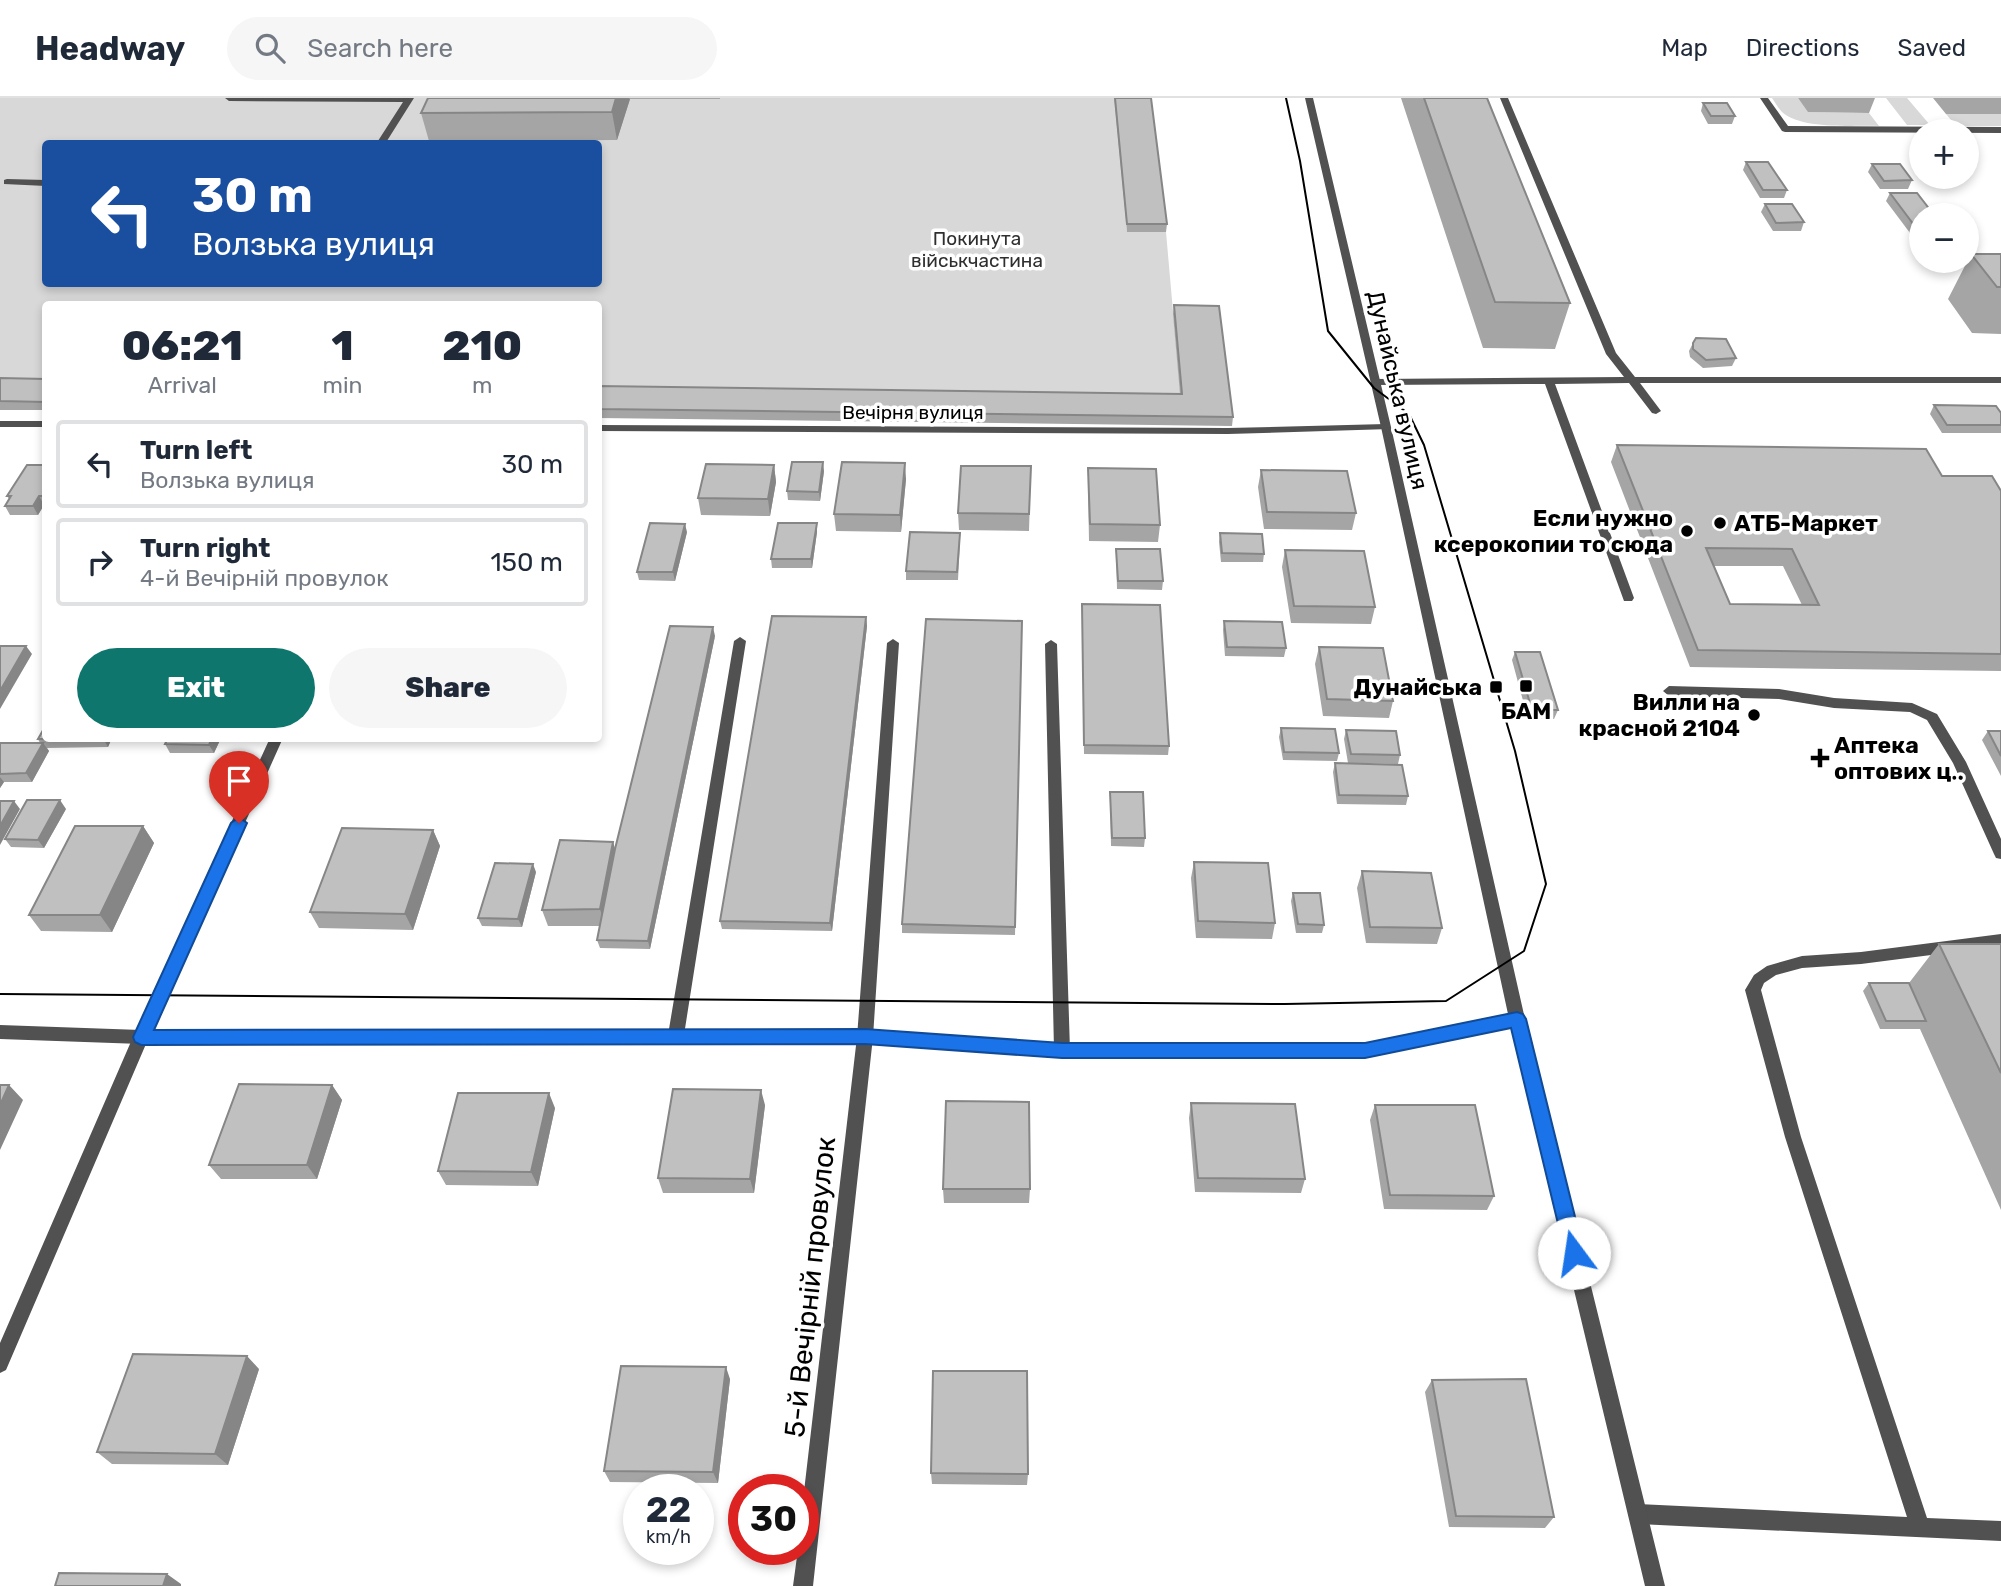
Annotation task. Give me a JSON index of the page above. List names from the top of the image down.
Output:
{
  "streets": {
    "street": ["Дунайська вулиця", "Вечірня вулиця", "5-й Вечірній провулок"]
  },
  "crossings": [
    ["Дунайська вулиця", "Вечірня вулиця"]
  ],
  "parks": ["Покинута військчастина"],
  "places": {
    "other": ["АТБ-Маркет", "Если нужно ксерокопии то сюда", "Вилли на красной 2104"],
    "transit": ["БАМ", "Дунайська"],
    "health": ["Аптека оптових ц‥"]
  },
  "page": {
    "header": "Headway",
    "search": "Search here",
    "nav": ["Map", "Directions", "Saved"],
    "map_buttons": ["+", "−"],
    "turn": ["30 m", "Волзька вулиця"],
    "eta": [
      "06:21",
      "Arrival",
      "1",
      "min",
      "210",
      "m"
    ],
    "list": [
      {
        "name": "Turn left",
        "note": "Волзька вулиця",
        "value": "30 m"
      },
      {
        "name": "Turn right",
        "note": "4-й Вечірній провулок",
        "value": "150 m"
      }
    ],
    "buttons": ["Exit", "Share"],
    "speed": "22 km/h",
    "limit": "30"
  }
}
